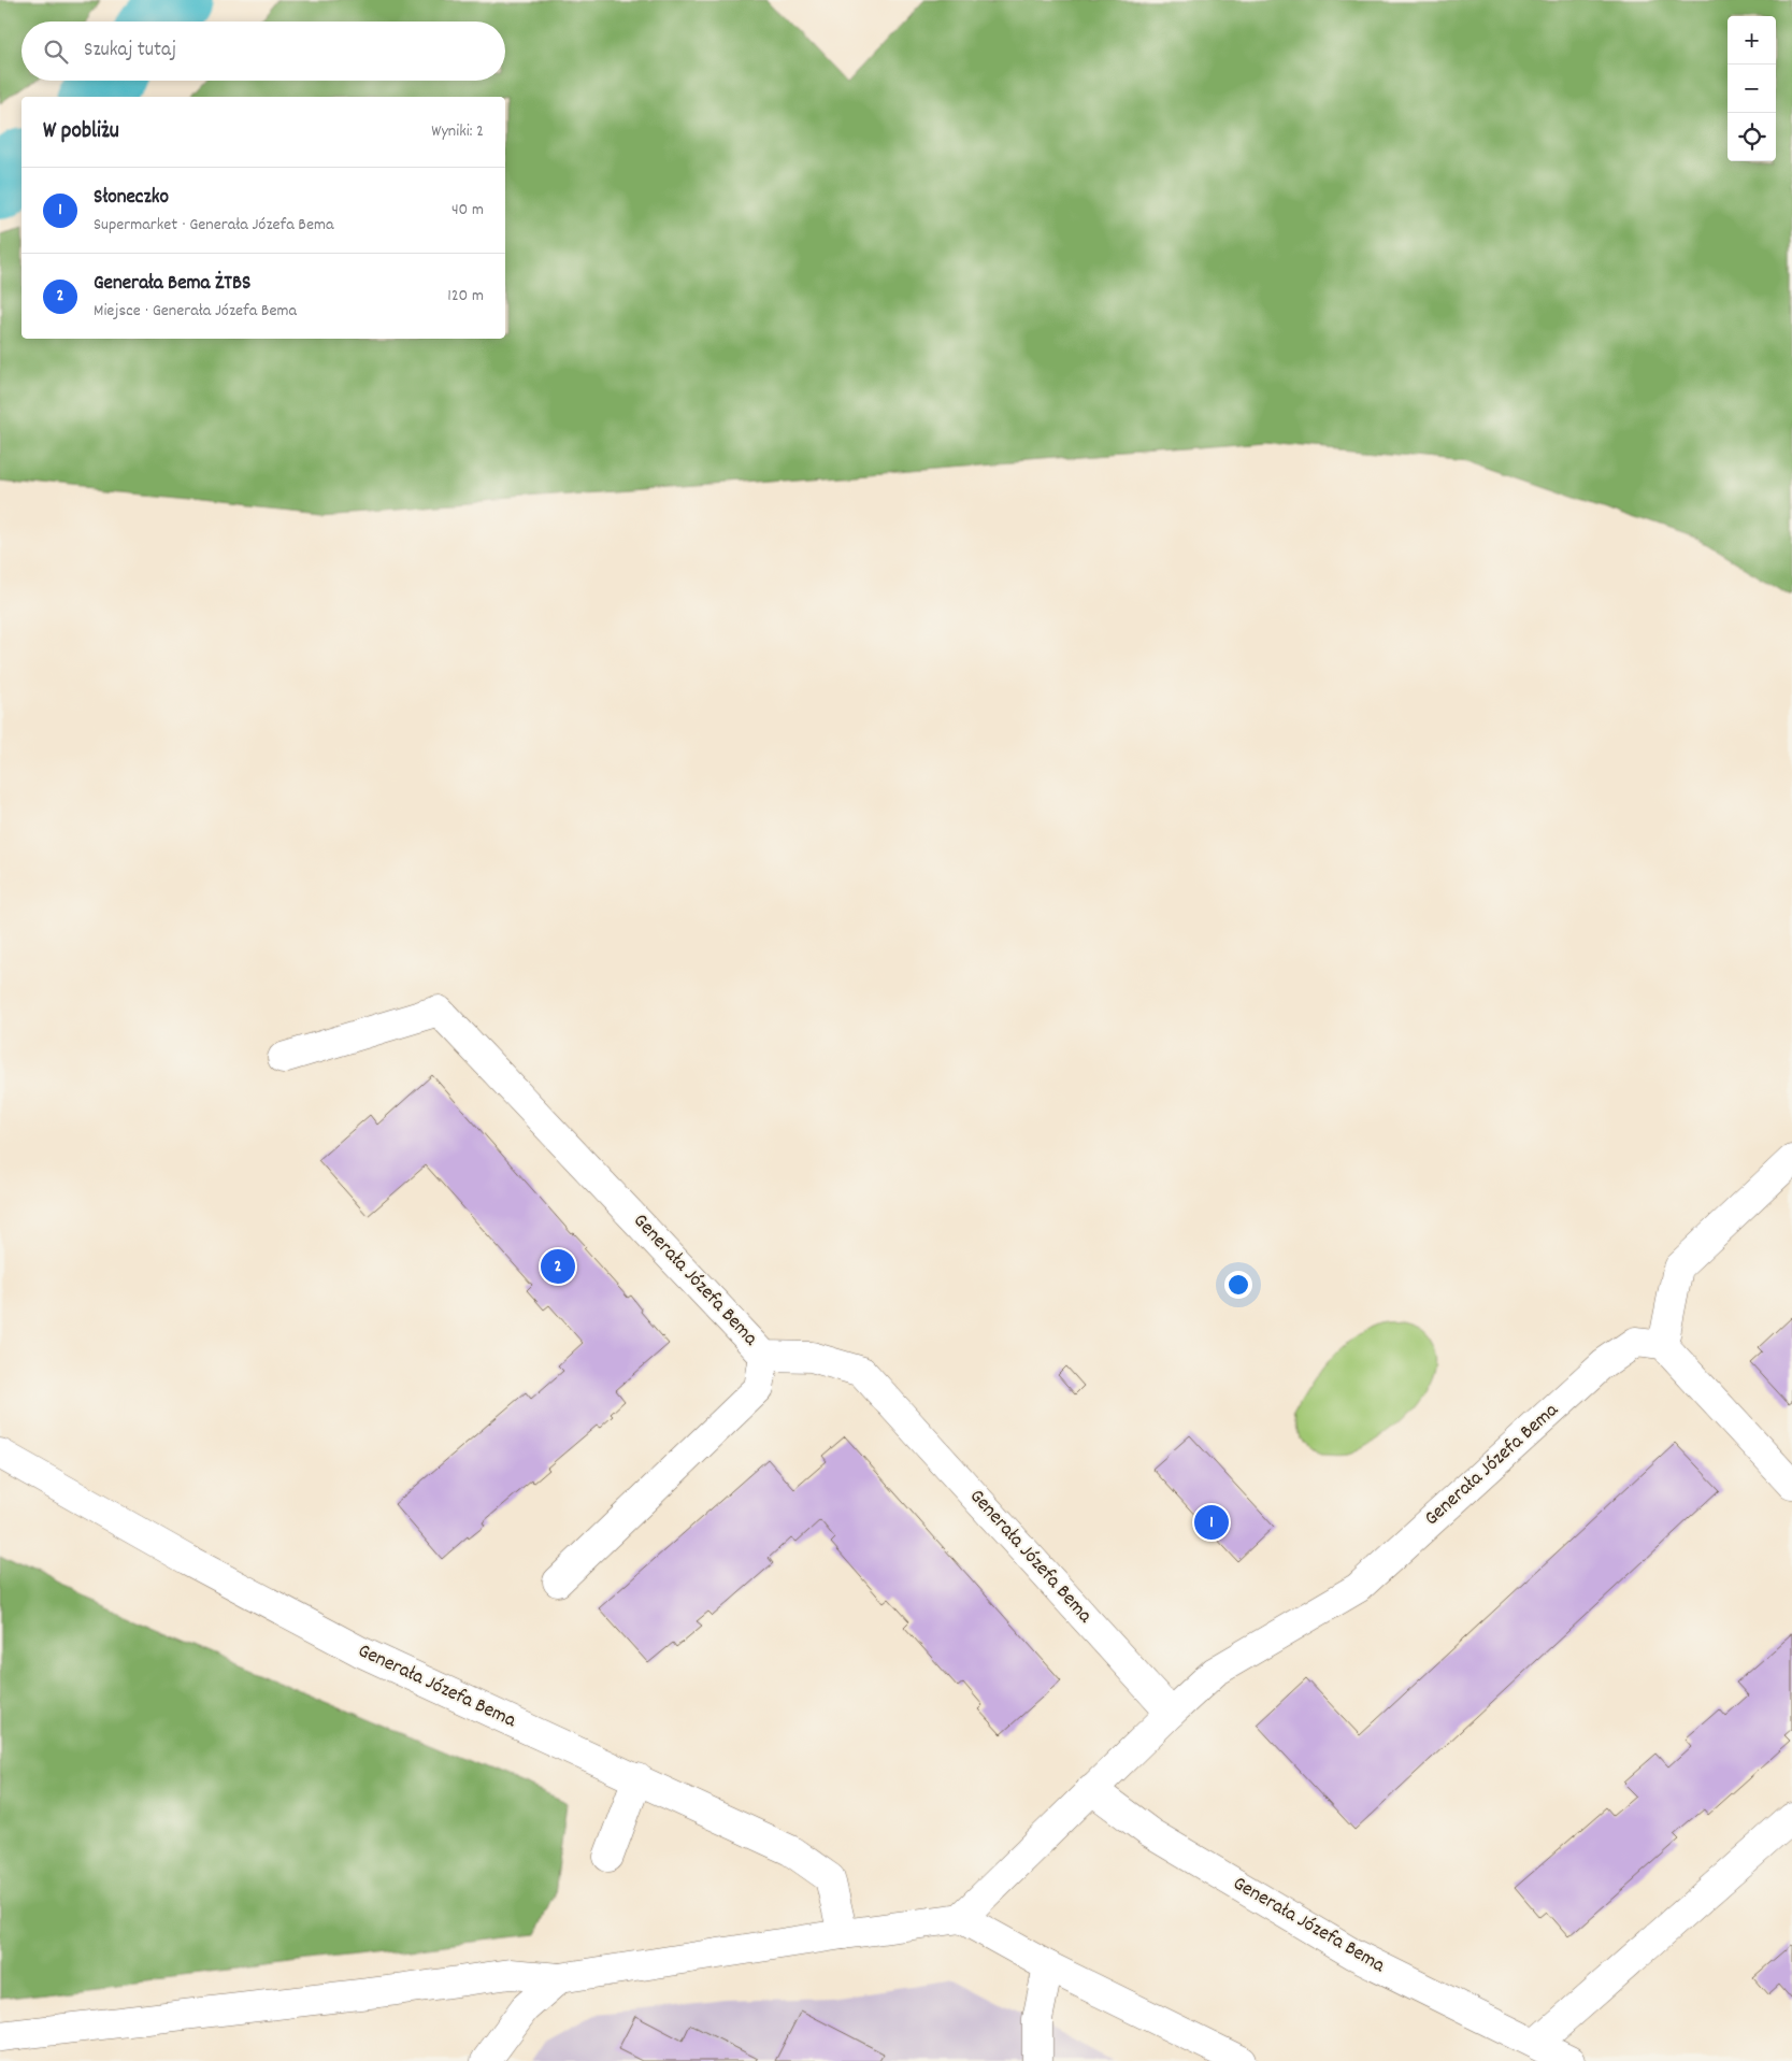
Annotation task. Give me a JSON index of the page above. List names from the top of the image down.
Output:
{
  "streets": {
    "street": ["Generała Józefa Bema"]
  },
  "page": {
    "map_buttons": ["+", "−"],
    "search": "Szukaj tutaj",
    "heading": ["W pobliżu", "Wyniki: 2"],
    "list": [
      {
        "mark": "1",
        "name": "Słoneczko",
        "note": "Supermarket · Generała Józefa Bema",
        "value": "40 m"
      },
      {
        "mark": "2",
        "name": "Generała Bema ŻTBS",
        "note": "Miejsce · Generała Józefa Bema",
        "value": "120 m"
      }
    ],
    "pins": ["2", "1"]
  }
}
